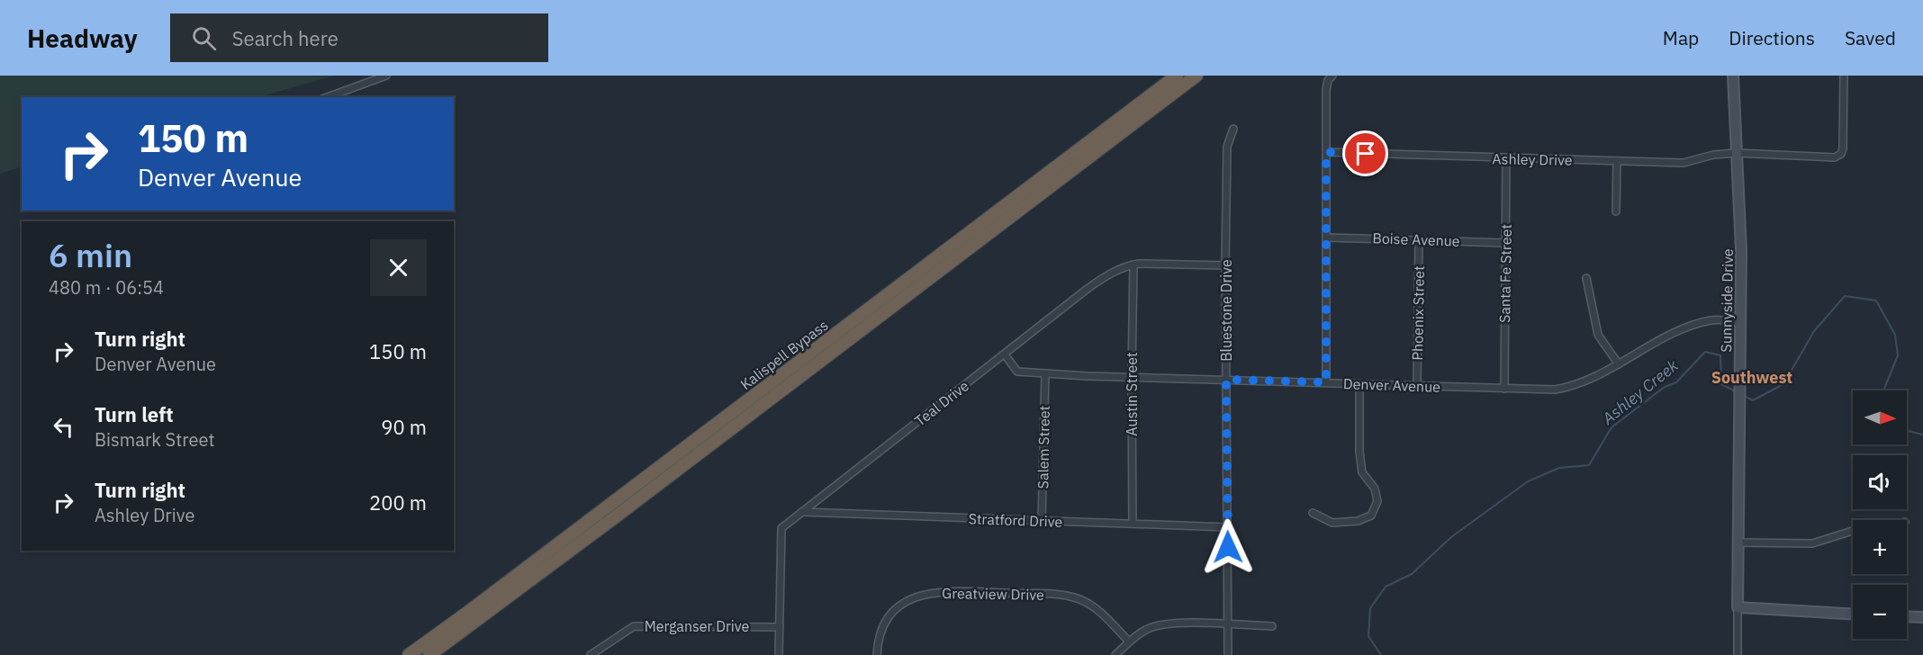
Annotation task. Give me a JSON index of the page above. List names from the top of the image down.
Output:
{
  "streets": {
    "highway": ["Kalispell Bypass"],
    "street": [
      "Ashley Drive",
      "Boise Avenue",
      "Santa Fe Street",
      "Sunnyside Drive",
      "Bluestone Drive",
      "Phoenix Street",
      "Denver Avenue",
      "Austin Street",
      "Teal Drive",
      "Salem Street",
      "Stratford Drive",
      "Greatview Drive",
      "Merganser Drive"
    ]
  },
  "crossings": [
    ["Ashley Drive", "Santa Fe Street"],
    ["Ashley Drive", "Sunnyside Drive"],
    ["Boise Avenue", "Santa Fe Street"],
    ["Boise Avenue", "Phoenix Street"],
    ["Santa Fe Street", "Denver Avenue"],
    ["Sunnyside Drive", "Denver Avenue"],
    ["Bluestone Drive", "Denver Avenue"],
    ["Bluestone Drive", "Teal Drive"],
    ["Bluestone Drive", "Stratford Drive"],
    ["Phoenix Street", "Denver Avenue"],
    ["Denver Avenue", "Austin Street"],
    ["Denver Avenue", "Teal Drive"],
    ["Denver Avenue", "Salem Street"],
    ["Austin Street", "Teal Drive"],
    ["Austin Street", "Stratford Drive"],
    ["Teal Drive", "Stratford Drive"],
    ["Teal Drive", "Merganser Drive"],
    ["Salem Street", "Stratford Drive"]
  ],
  "districts": ["Southwest"],
  "water": ["Ashley Creek"],
  "north": "right",
  "page": {
    "header": "Headway",
    "search": "Search here",
    "nav": ["Map", "Directions", "Saved"],
    "turn": ["150 m", "Denver Avenue"],
    "heading": ["6 min", "480 m · 06:54"],
    "list": [
      {
        "name": "Turn right",
        "note": "Denver Avenue",
        "value": "150 m"
      },
      {
        "name": "Turn left",
        "note": "Bismark Street",
        "value": "90 m"
      },
      {
        "name": "Turn right",
        "note": "Ashley Drive",
        "value": "200 m"
      }
    ],
    "map_buttons": ["+", "−"]
  }
}
